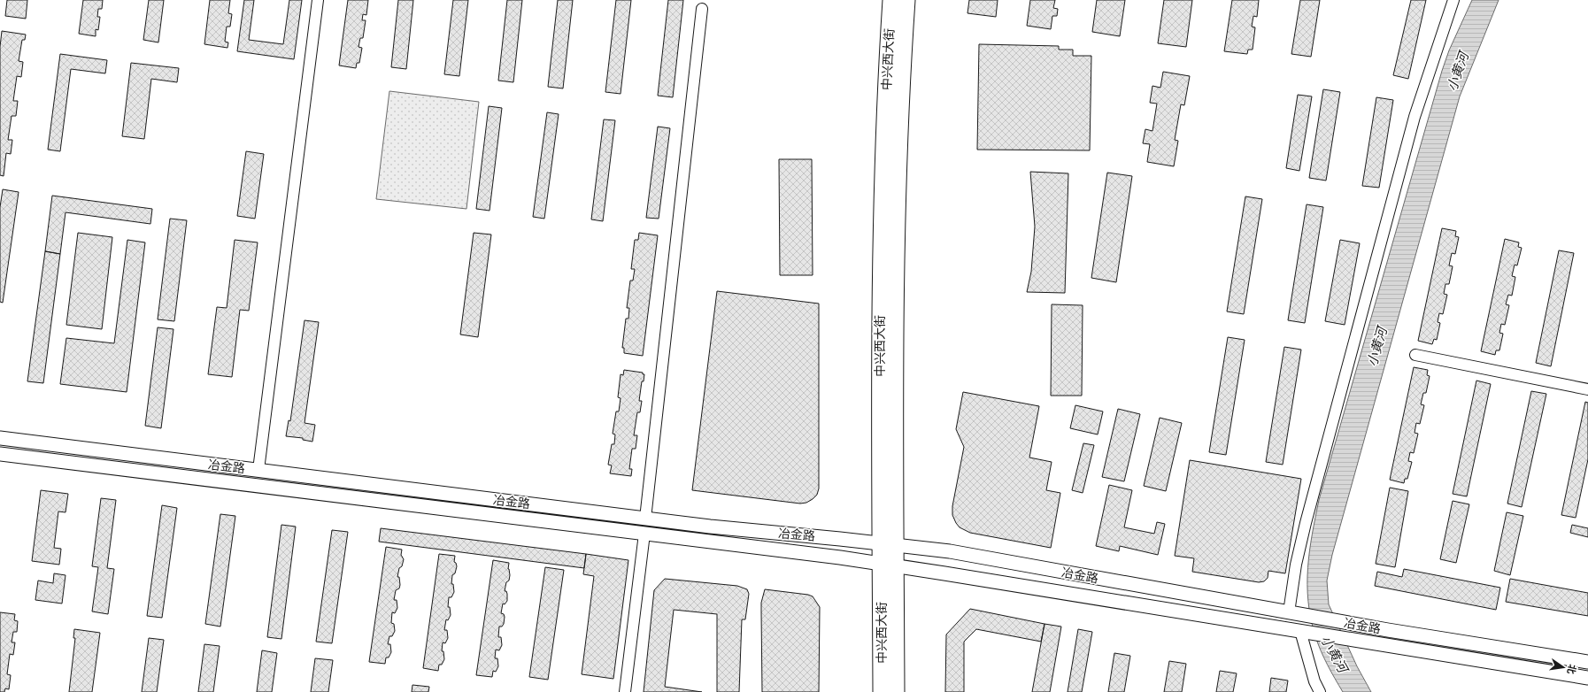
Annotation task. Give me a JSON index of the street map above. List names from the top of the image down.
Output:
{
  "streets": {
    "main road": ["中兴西大街"],
    "street": ["冶金路"]
  },
  "crossings": [
    ["中兴西大街", "冶金路"]
  ],
  "water": ["小黄河"],
  "north": "right"
}
